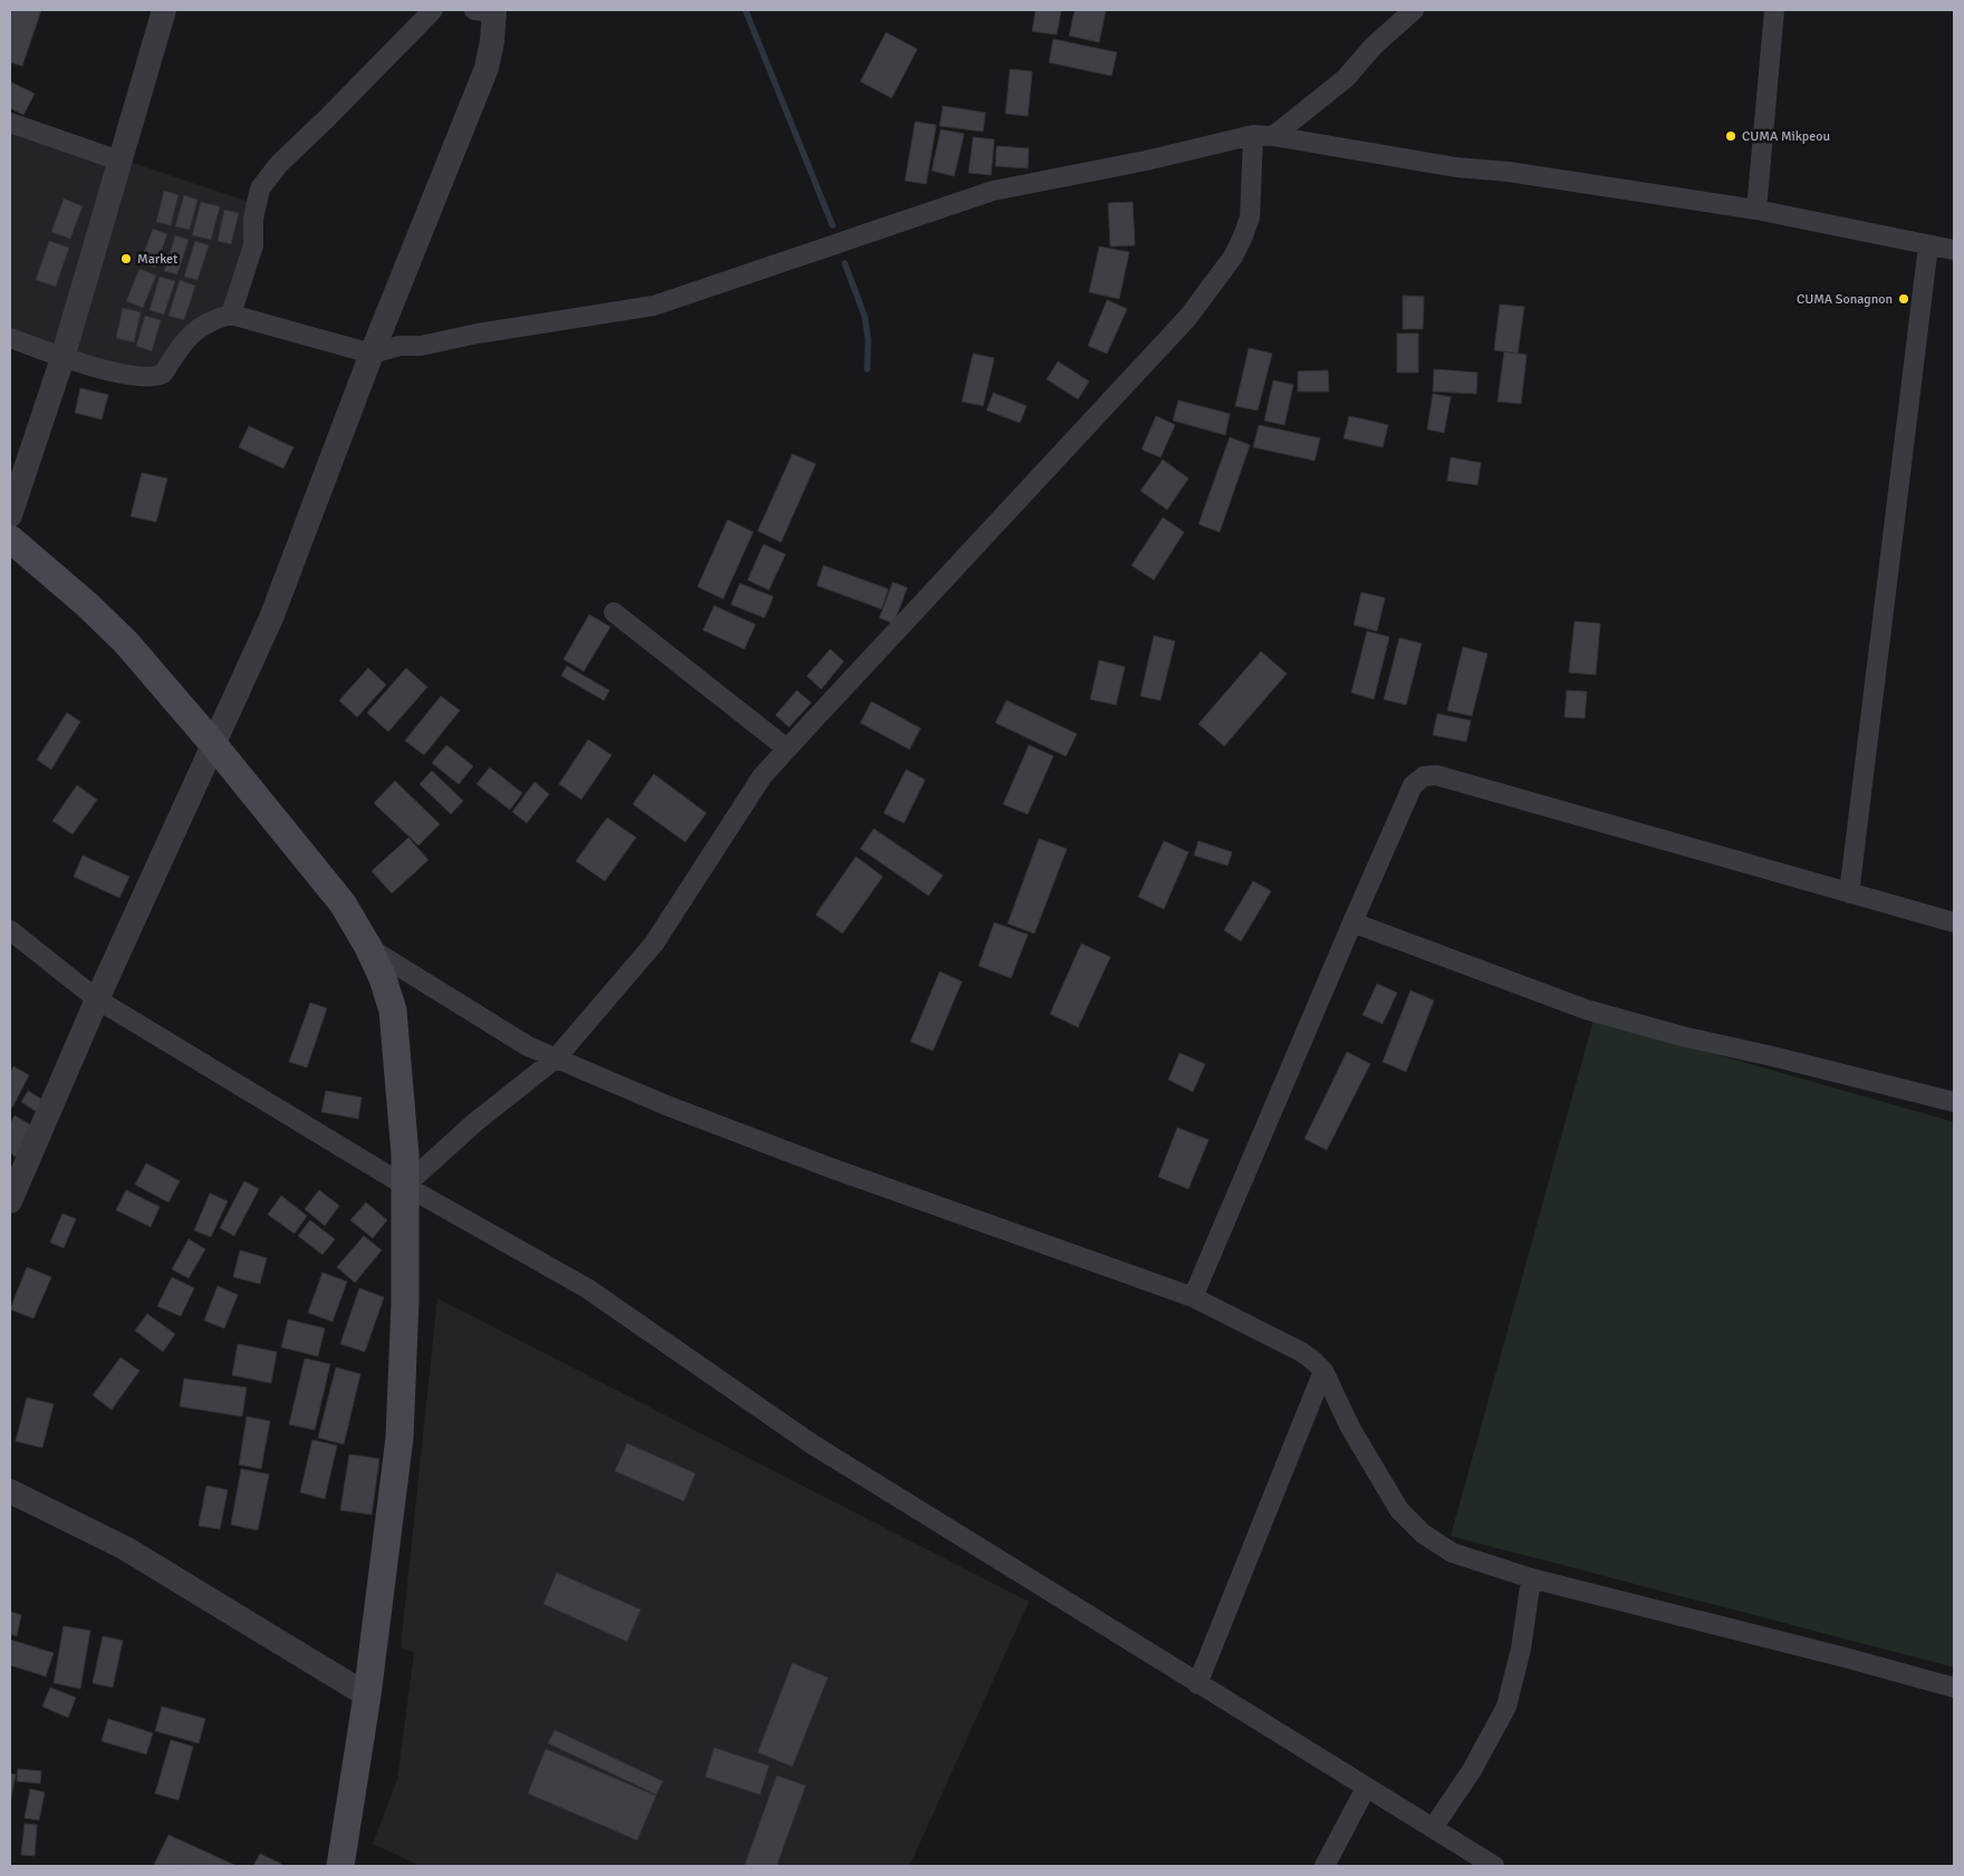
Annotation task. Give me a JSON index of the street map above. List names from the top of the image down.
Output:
{
  "places": ["CUMA Mikpeou", "Market", "CUMA Sonagnon"]
}
